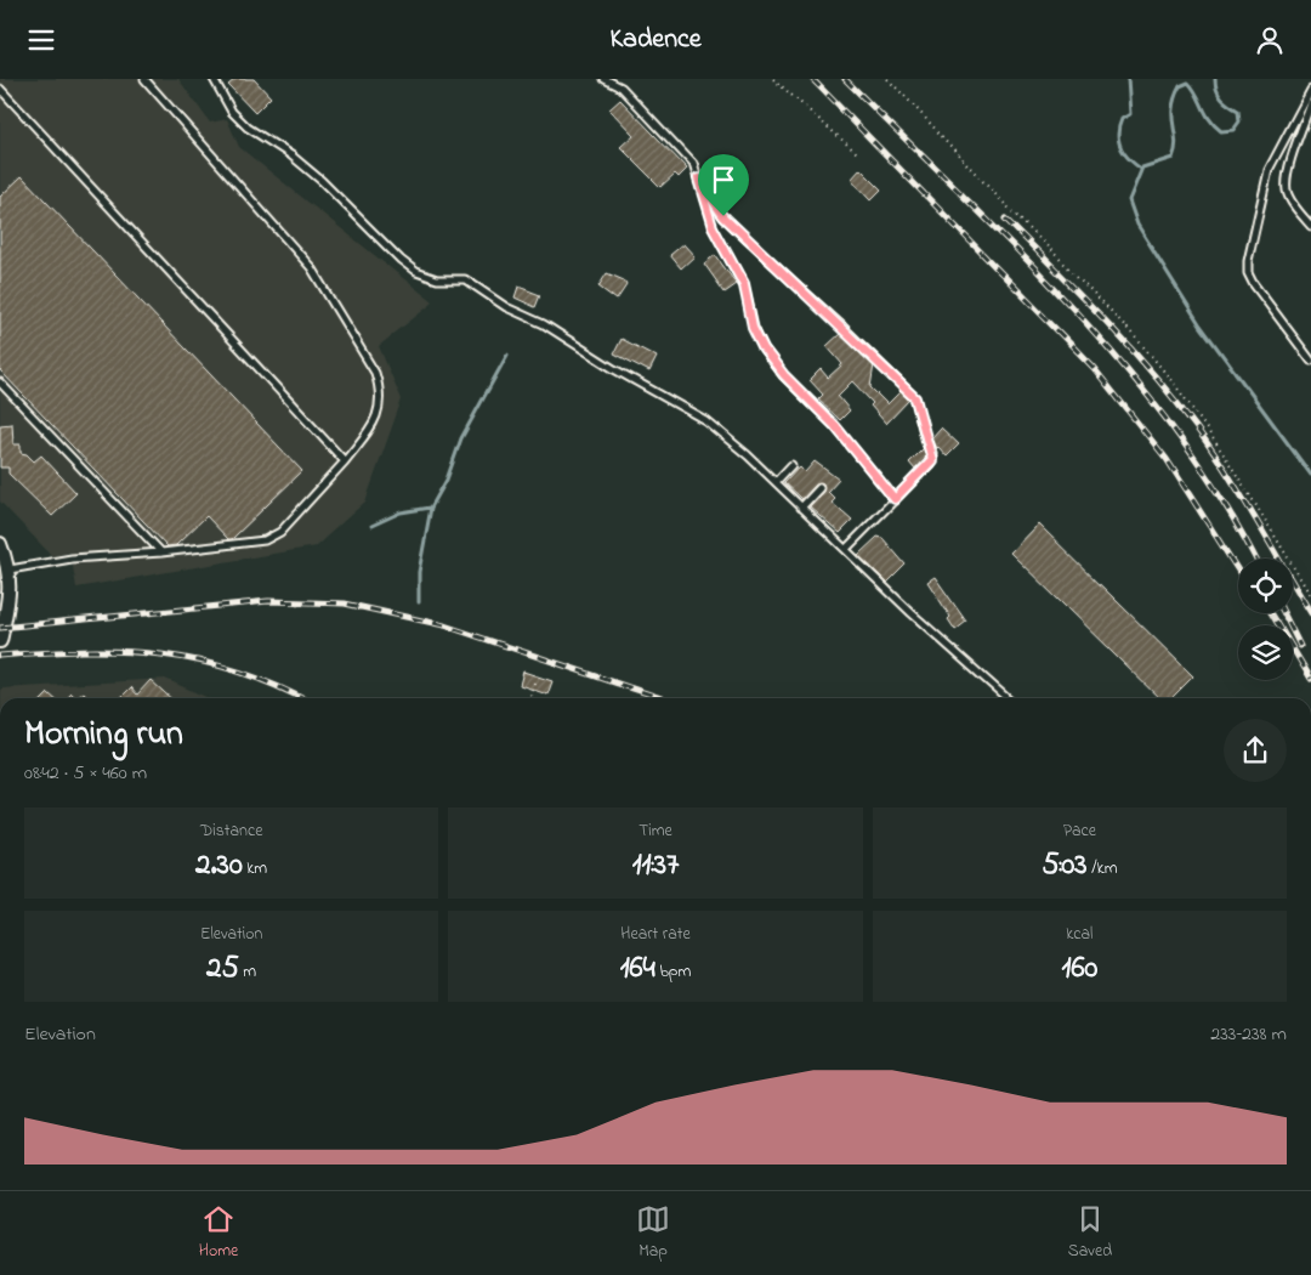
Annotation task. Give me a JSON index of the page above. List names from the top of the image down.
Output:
{
  "page": {
    "header": "Kadence",
    "heading": ["Morning run", "08:42 · 5 × 460 m"],
    "stats": [
      ["Distance", "2.30 km"],
      ["Time", "11:37"],
      ["Pace", "5:03 /km"],
      ["Elevation", "25 m"],
      ["Heart rate", "164 bpm"],
      ["kcal", "160"]
    ],
    "chart": ["Elevation", "233–238 m"],
    "tabs": ["Home", "Map", "Saved"]
  }
}
